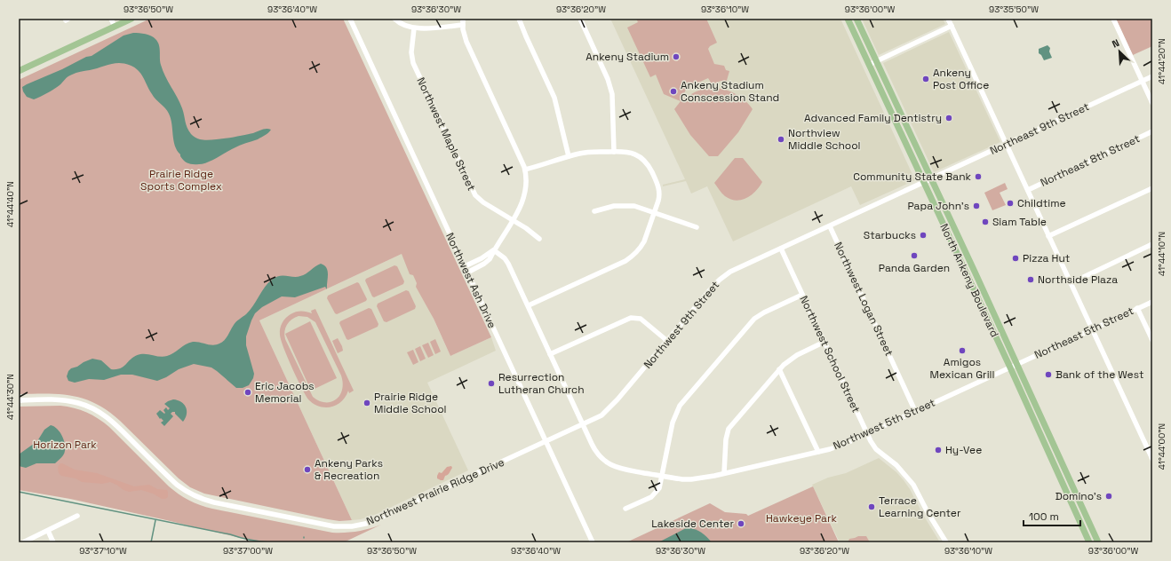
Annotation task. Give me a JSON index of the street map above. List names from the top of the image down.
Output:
{
  "streets": {
    "main road": ["North Ankeny Boulevard"],
    "street": [
      "Northeast 9th Street",
      "Northwest Maple Street",
      "Northeast 8th Street",
      "Northwest Ash Drive",
      "Northwest Logan Street",
      "Northwest 9th Street",
      "Northeast 5th Street",
      "Northwest School Street",
      "Northwest 5th Street",
      "Northwest Prairie Ridge Drive"
    ]
  },
  "crossings": [
    ["Northeast 9th Street", "North Ankeny Boulevard"],
    ["Northeast 9th Street", "Northwest 9th Street"],
    ["Northwest Ash Drive", "Northwest 9th Street"],
    ["Northwest Ash Drive", "Northwest Prairie Ridge Drive"],
    ["North Ankeny Boulevard", "Northwest 9th Street"],
    ["North Ankeny Boulevard", "Northeast 5th Street"],
    ["North Ankeny Boulevard", "Northwest 5th Street"],
    ["Northwest Logan Street", "Northwest 9th Street"],
    ["Northwest Logan Street", "Northwest 5th Street"],
    ["Northwest 9th Street", "Northwest School Street"],
    ["Northwest 9th Street", "Northwest Prairie Ridge Drive"],
    ["Northeast 5th Street", "Northwest 5th Street"],
    ["Northwest School Street", "Northwest 5th Street"]
  ],
  "parks": ["Prairie Ridge Sports Complex", "Horizon Park", "Hawkeye Park"],
  "places": [
    "Ankeny Stadium",
    "Ankeny Post Office",
    "Ankeny Stadium Conscession Stand",
    "Advanced Family Dentistry",
    "Northview Middle School",
    "Community State Bank",
    "Childtime",
    "Papa John's",
    "Siam Table",
    "Starbucks",
    "Panda Garden",
    "Pizza Hut",
    "Northside Plaza",
    "Amigos Mexican Grill",
    "Bank of the West",
    "Resurrection Lutheran Church",
    "Eric Jacobs Memorial",
    "Prairie Ridge Middle School",
    "Hy-Vee",
    "Ankeny Parks & Recreation",
    "Domino's",
    "Terrace Learning Center",
    "Lakeside Center"
  ],
  "scale_bar": "100 m",
  "north": "top left",
  "coordinates": [
    "93°36'50\"W",
    "93°36'40\"W",
    "93°36'30\"W",
    "93°36'20\"W",
    "93°36'10\"W",
    "93°36'00\"W",
    "93°35'50\"W",
    "41°44'20\"N",
    "41°44'40\"N",
    "41°44'10\"N",
    "41°44'30\"N",
    "41°44'00\"N",
    "93°37'10\"W",
    "93°37'00\"W"
  ]
}
